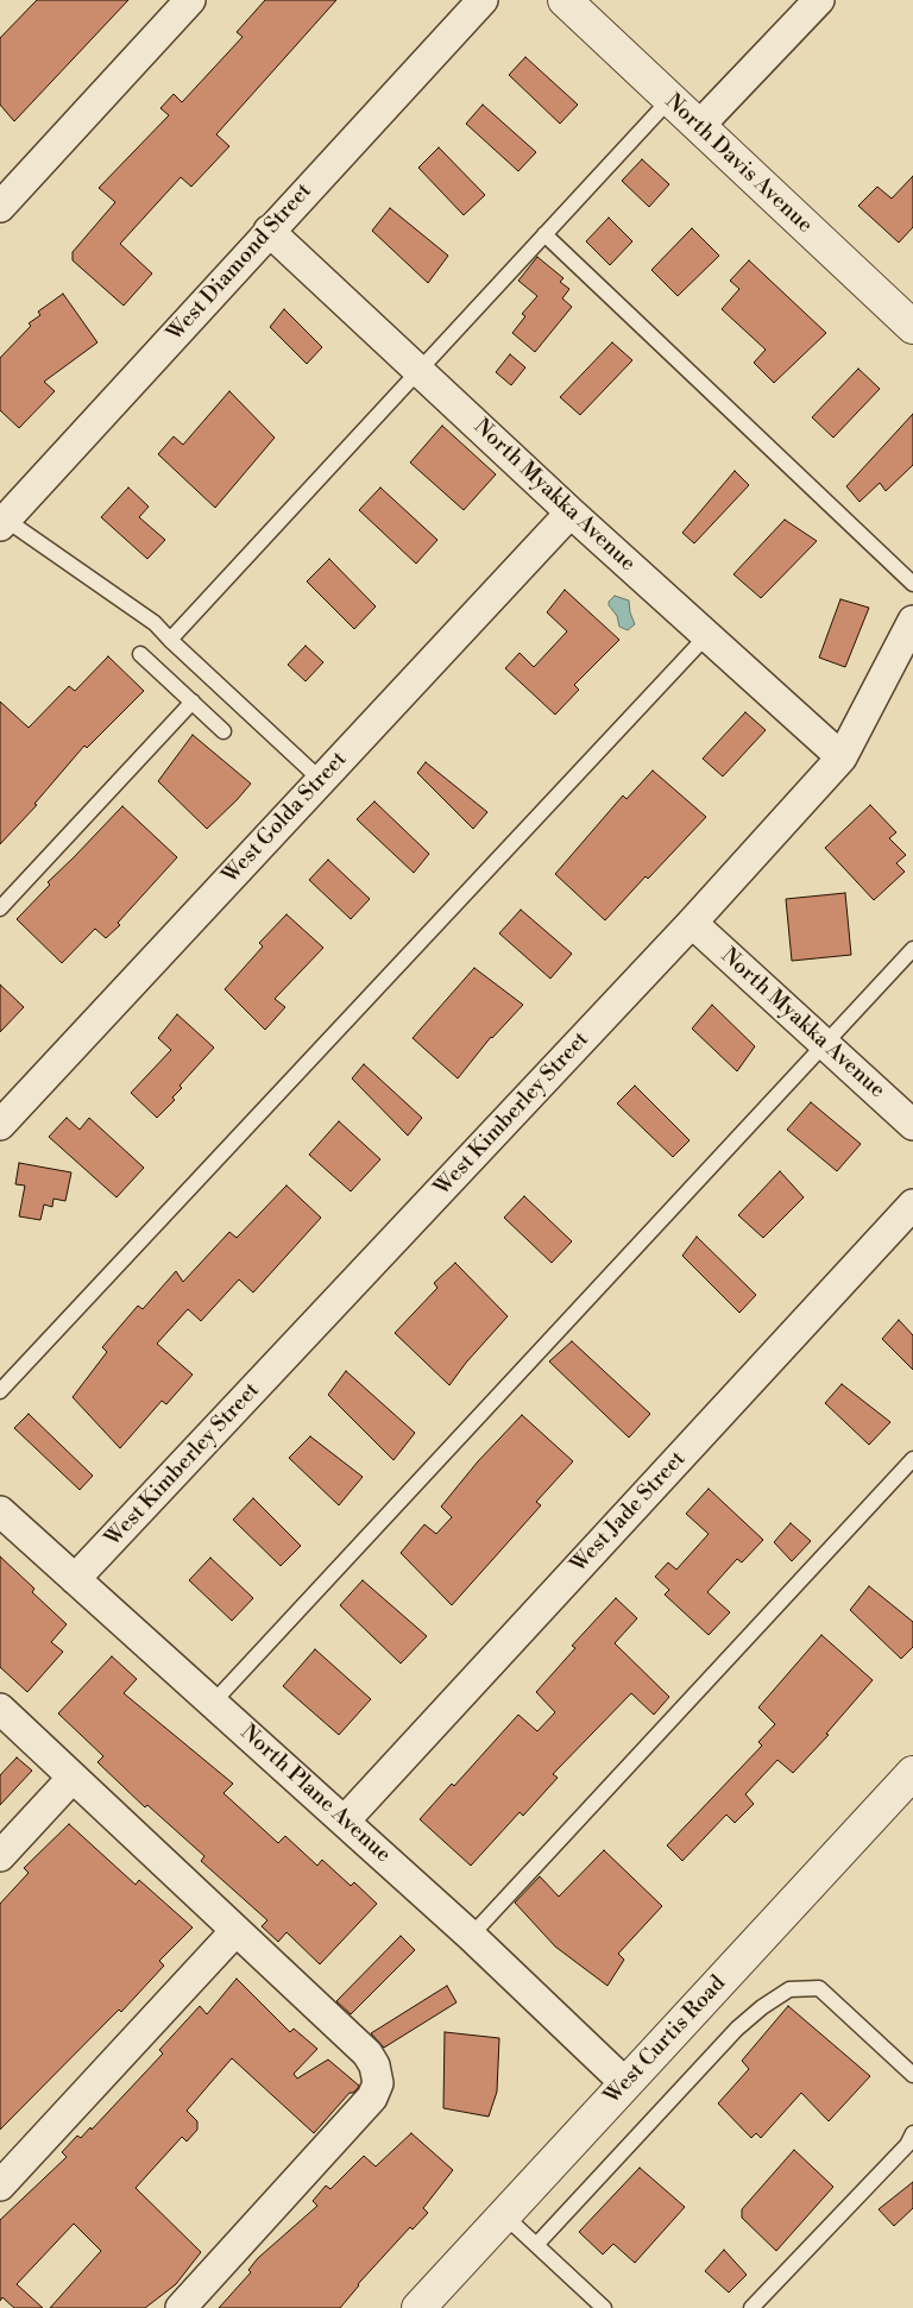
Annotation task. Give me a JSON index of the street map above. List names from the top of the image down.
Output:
{
  "streets": {
    "street": [
      "North Davis Avenue",
      "West Diamond Street",
      "North Myakka Avenue",
      "West Golda Street",
      "West Kimberley Street",
      "West Jade Street",
      "North Plane Avenue",
      "West Curtis Road"
    ]
  },
  "crossings": [
    ["West Diamond Street", "North Myakka Avenue"],
    ["North Myakka Avenue", "West Golda Street"],
    ["North Myakka Avenue", "West Kimberley Street"],
    ["West Kimberley Street", "North Plane Avenue"],
    ["West Jade Street", "North Plane Avenue"],
    ["North Plane Avenue", "West Curtis Road"]
  ]
}
